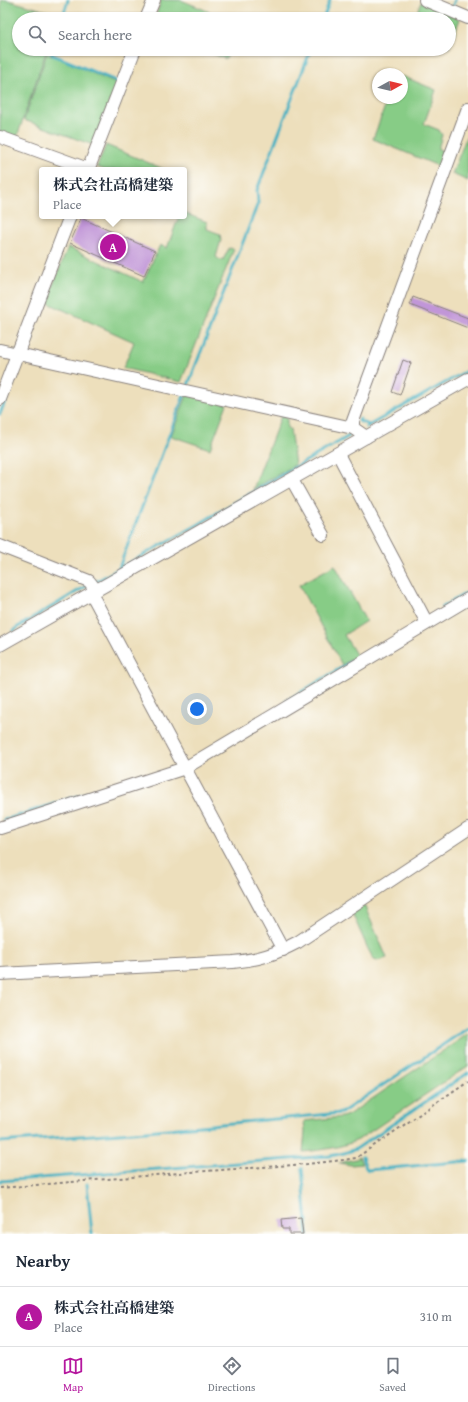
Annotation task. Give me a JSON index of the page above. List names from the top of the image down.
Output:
{
  "north": "right",
  "page": {
    "search": "Search here",
    "popup": ["株式会社高橋建築", "Place"],
    "pins": "A",
    "heading": "Nearby",
    "list": [
      {
        "mark": "A",
        "name": "株式会社高橋建築",
        "note": "Place",
        "value": "310 m"
      }
    ],
    "nav": ["Map", "Directions", "Saved"]
  }
}
